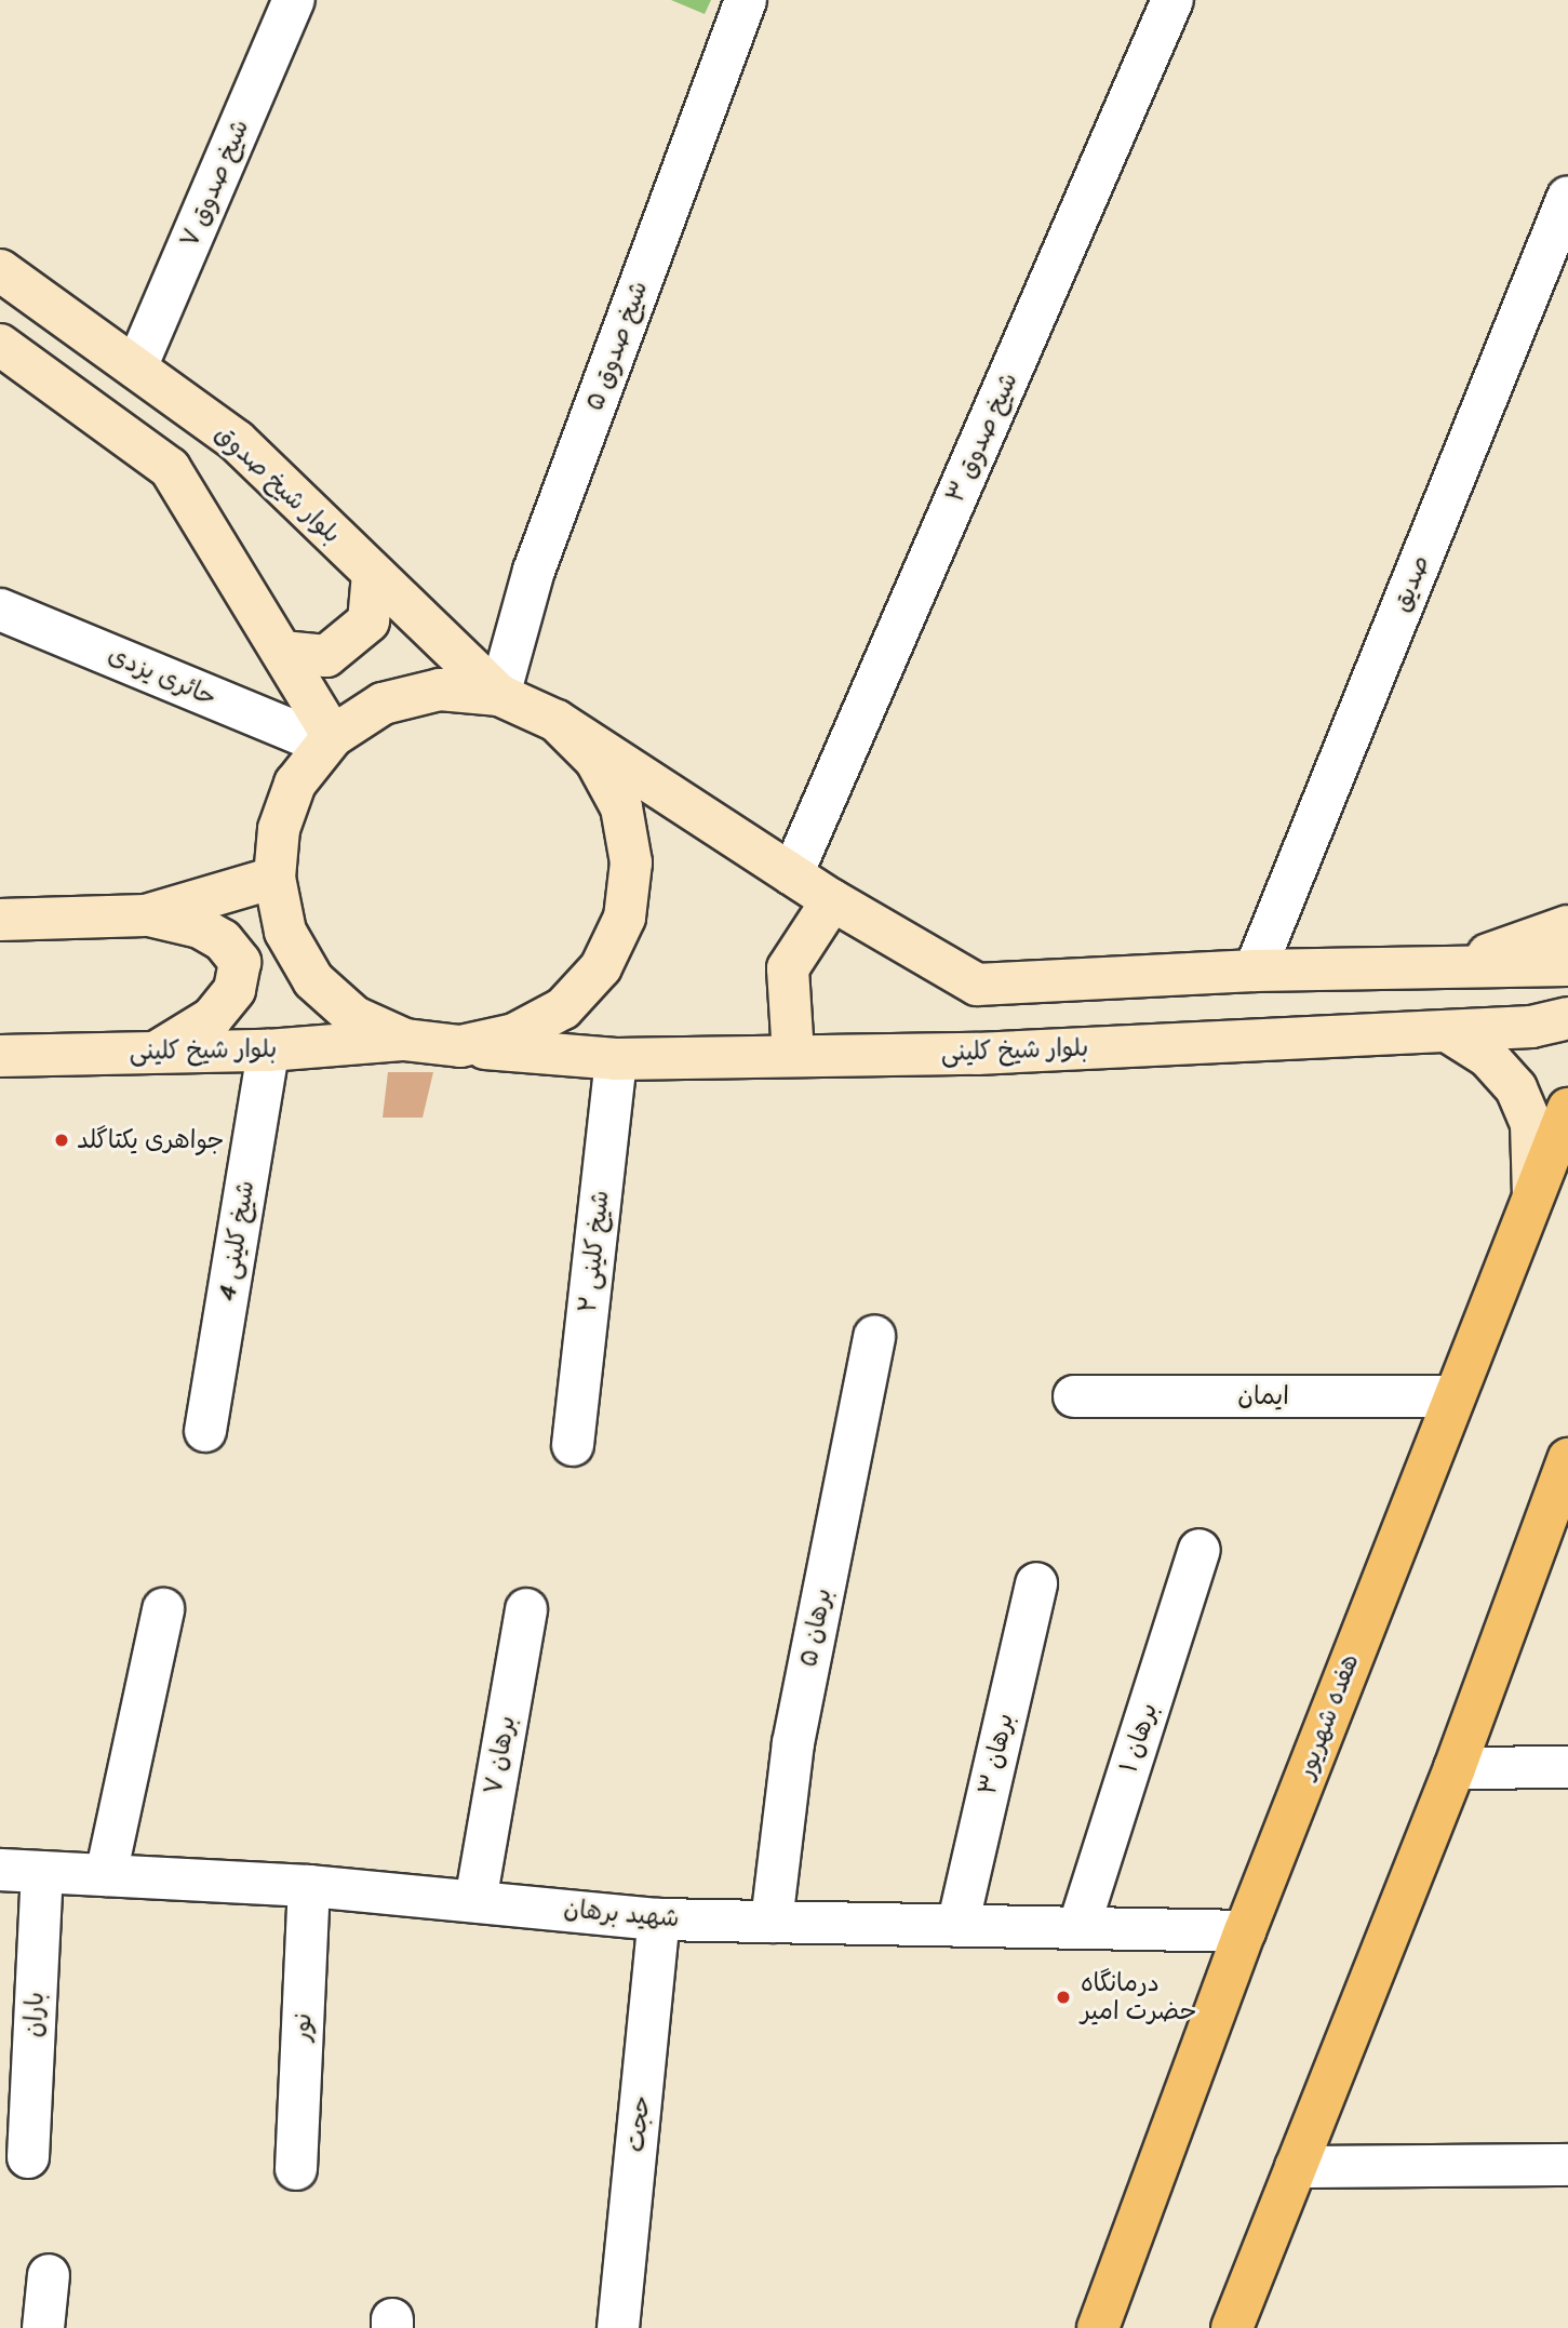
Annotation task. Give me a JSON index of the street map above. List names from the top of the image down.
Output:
{
  "streets": {
    "main road": ["بلوار شیخ صدوق", "بلوار شیخ کلینی", "هفده شهریور"],
    "street": [
      "شیخ صدوق ۷",
      "شیخ صدوق ۵",
      "شیخ صدوق ۳",
      "صدیق",
      "حائری یزدی",
      "شیخ کلینی 4",
      "شیخ کلینی ۲",
      "ایمان",
      "برهان ۵",
      "برهان ۱",
      "برهان ۳",
      "برهان ۷",
      "شهید برهان",
      "باران",
      "نور",
      "حجت"
    ]
  },
  "crossings": [
    ["شیخ صدوق ۷", "بلوار شیخ صدوق"],
    ["شیخ صدوق ۵", "بلوار شیخ صدوق"],
    ["بلوار شیخ کلینی", "شیخ کلینی 4"],
    ["بلوار شیخ کلینی", "شیخ کلینی ۲"],
    ["ایمان", "هفده شهریور"],
    ["برهان ۵", "شهید برهان"],
    ["هفده شهریور", "شهید برهان"],
    ["برهان ۱", "شهید برهان"],
    ["برهان ۳", "شهید برهان"],
    ["برهان ۷", "شهید برهان"],
    ["شهید برهان", "باران"],
    ["شهید برهان", "نور"],
    ["شهید برهان", "حجت"]
  ],
  "places": ["جواهری یکتاگلد", "درمانگاه حضرت امیر"]
}
